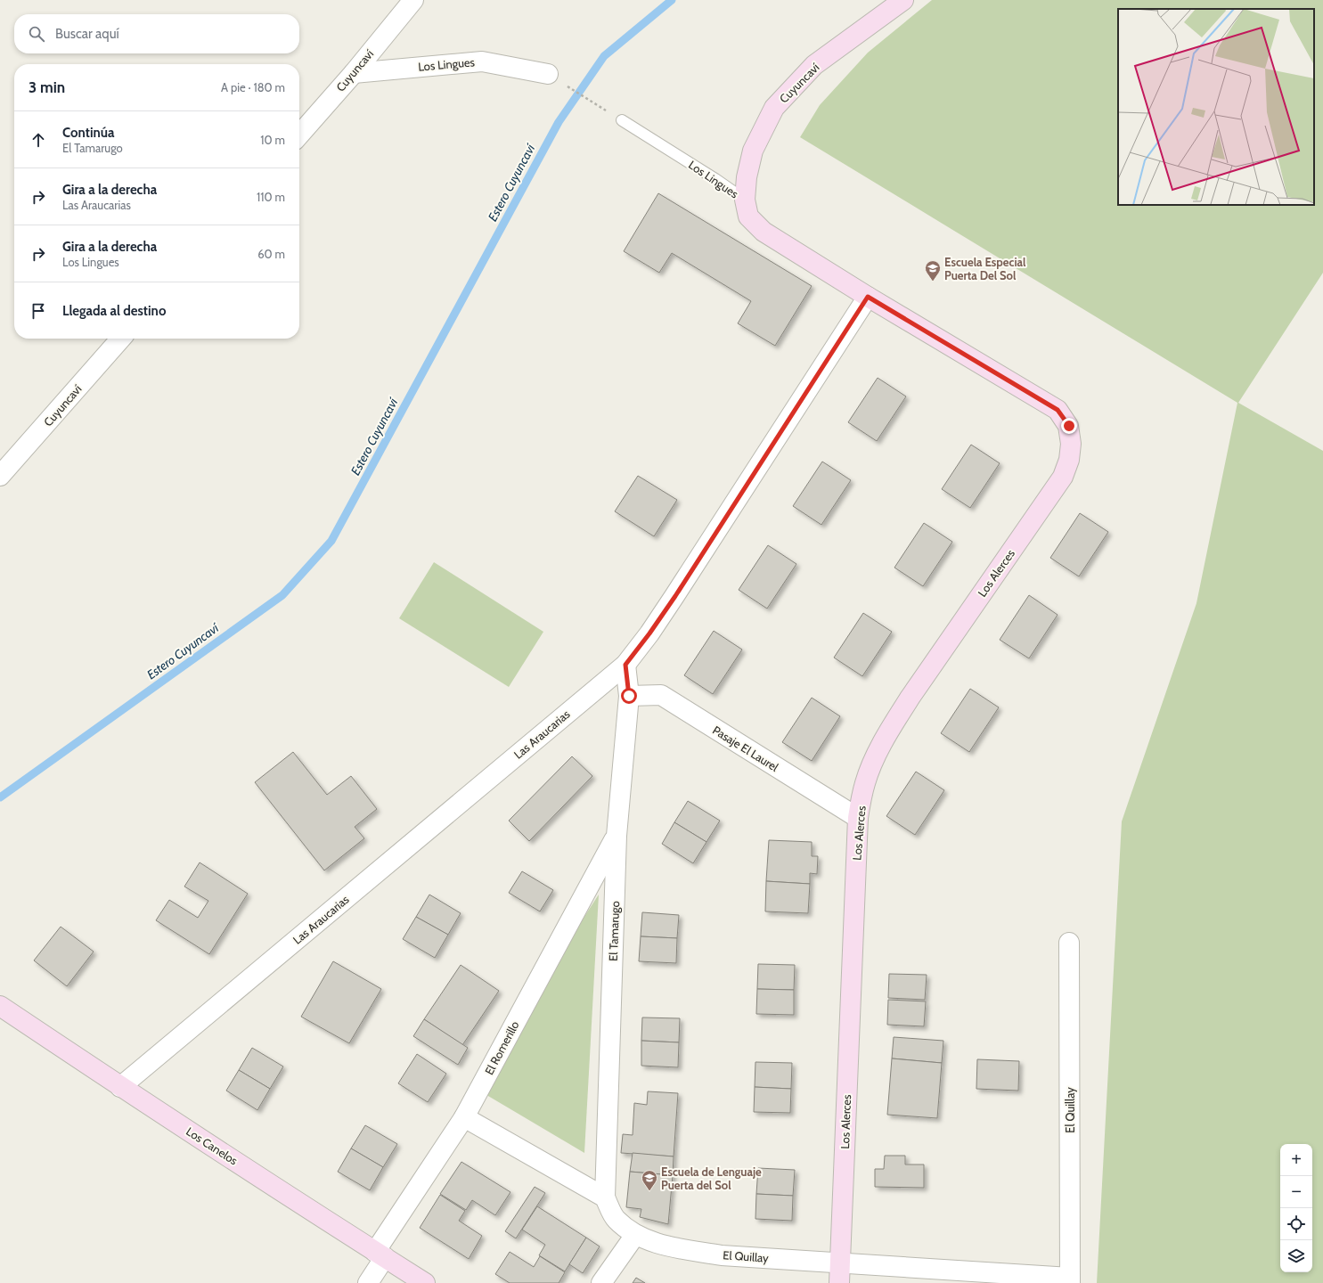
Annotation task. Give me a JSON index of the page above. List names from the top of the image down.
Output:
{
  "streets": {
    "street": [
      "Los Lingues",
      "Cuyuncaví",
      "Los Alerces",
      "Las Araucarias",
      "Pasaje El Laurel",
      "El Tamarugo",
      "El Romerillo",
      "El Quillay",
      "Los Canelos"
    ]
  },
  "crossings": [
    ["Los Lingues", "Cuyuncaví"],
    ["Los Lingues", "Los Alerces"],
    ["Los Lingues", "Las Araucarias"],
    ["Los Alerces", "Pasaje El Laurel"],
    ["Los Alerces", "El Quillay"],
    ["Las Araucarias", "El Tamarugo"],
    ["Las Araucarias", "Los Canelos"],
    ["Pasaje El Laurel", "El Tamarugo"],
    ["El Tamarugo", "El Romerillo"],
    ["El Tamarugo", "El Quillay"],
    ["El Romerillo", "Los Canelos"]
  ],
  "water": ["Estero Cuyuncaví"],
  "places": {
    "school or university": ["Escuela Especial Puerta Del Sol", "Escuela de Lenguaje Puerta del Sol"]
  },
  "page": {
    "search": "Buscar aquí",
    "heading": ["3 min", "A pie · 180 m"],
    "list": [
      ["Continúa", "El Tamarugo", "10 m"],
      ["Gira a la derecha", "Las Araucarias", "110 m"],
      ["Gira a la derecha", "Los Lingues", "60 m"],
      "Llegada al destino"
    ],
    "map_buttons": ["+", "−"]
  }
}
